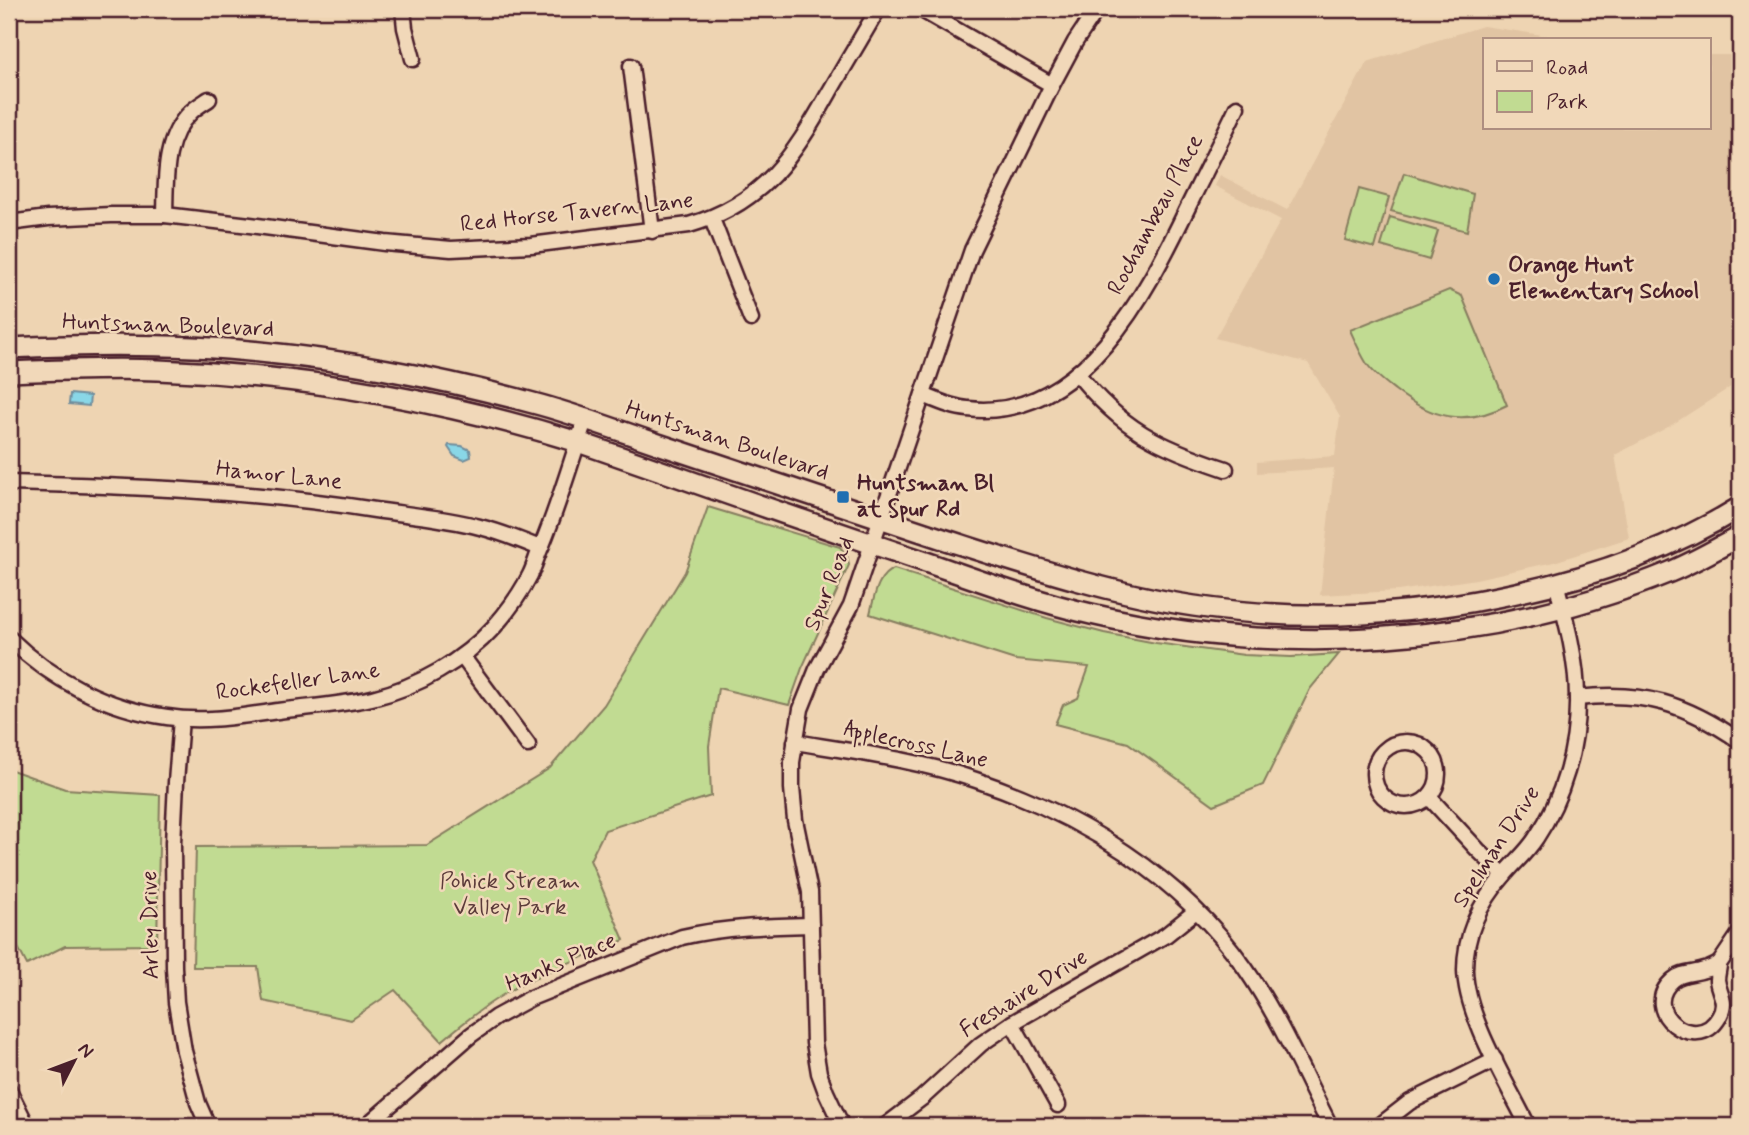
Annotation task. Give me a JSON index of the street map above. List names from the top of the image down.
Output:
{
  "streets": {
    "street": [
      "Red Horse Tavern Lane",
      "Rochambeau Place",
      "Huntsman Boulevard",
      "Hamor Lane",
      "Spur Road",
      "Rockefeller Lane",
      "Applecross Lane",
      "Spelman Drive",
      "Arley Drive",
      "Hanks Place",
      "Freshaire Drive"
    ]
  },
  "crossings": [
    ["Rochambeau Place", "Spur Road"],
    ["Huntsman Boulevard", "Spur Road"],
    ["Huntsman Boulevard", "Rockefeller Lane"],
    ["Huntsman Boulevard", "Spelman Drive"],
    ["Hamor Lane", "Rockefeller Lane"],
    ["Spur Road", "Applecross Lane"],
    ["Spur Road", "Hanks Place"],
    ["Rockefeller Lane", "Arley Drive"],
    ["Applecross Lane", "Freshaire Drive"]
  ],
  "parks": ["Pohick Stream Valley Park"],
  "places": {
    "other": ["Orange Hunt Elementary School"],
    "transit": ["Huntsman Bl at Spur Rd"]
  },
  "legend": ["Road", "Park"],
  "north": "top right"
}
